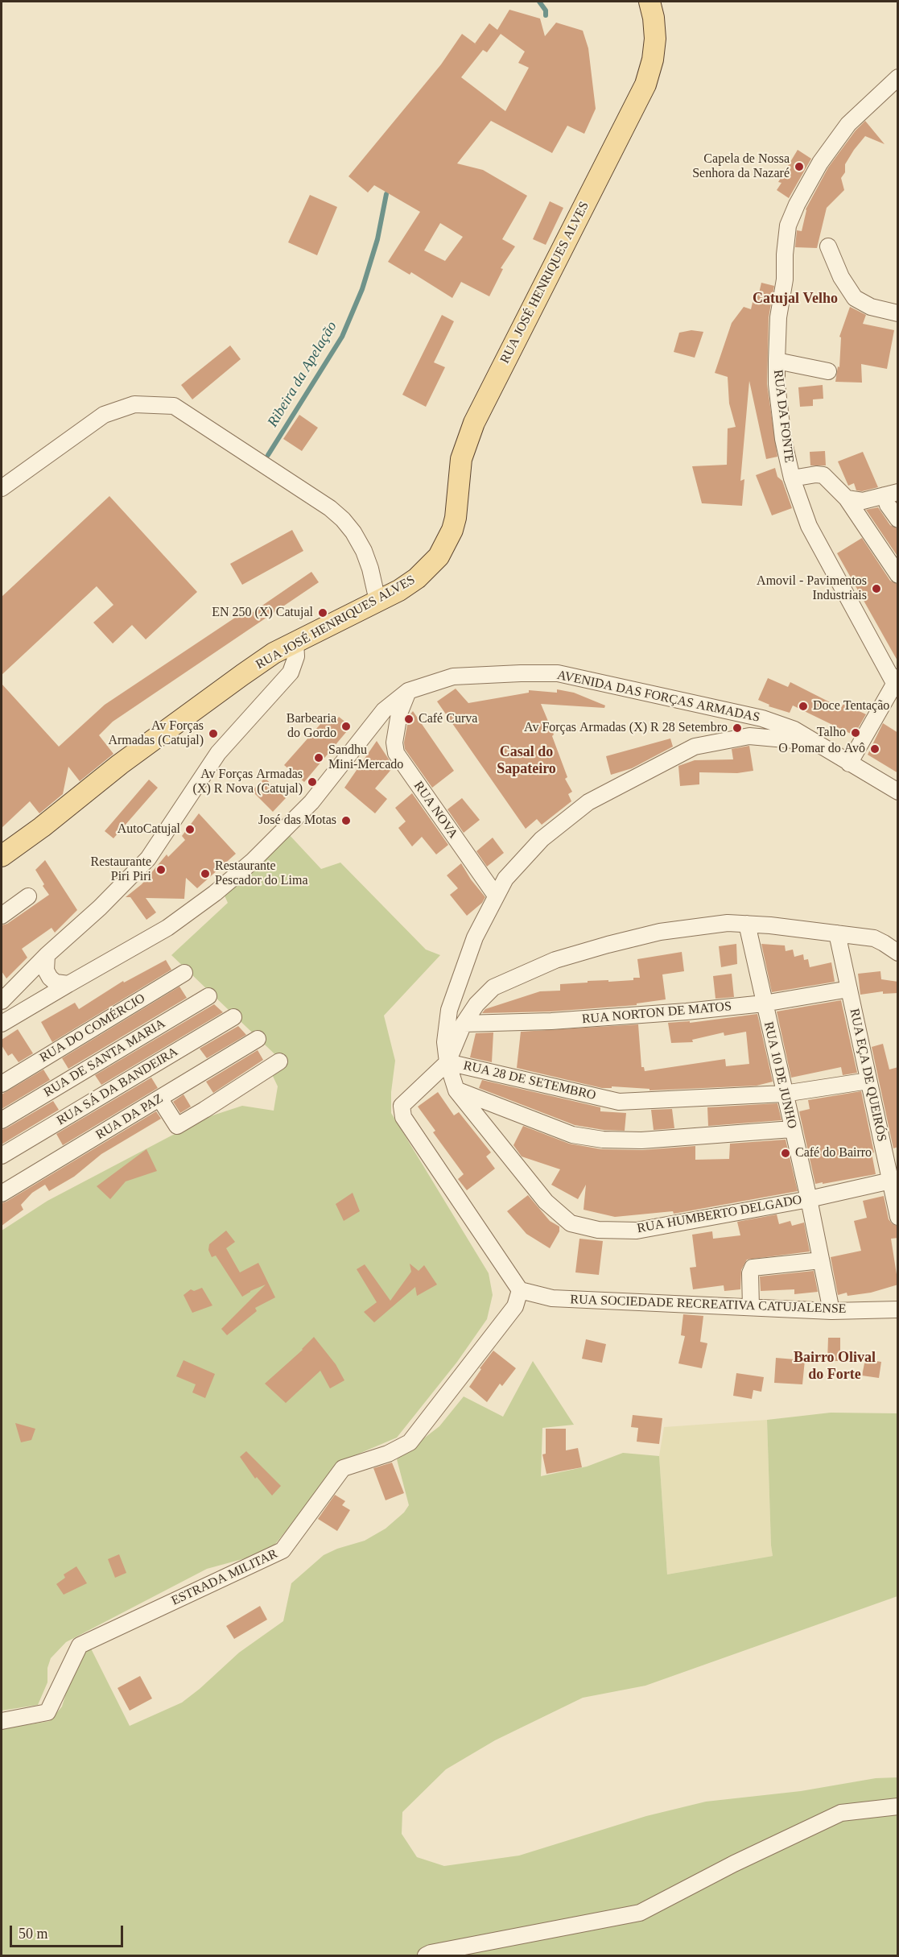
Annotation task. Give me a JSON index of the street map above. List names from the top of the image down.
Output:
{
  "streets": {
    "main road": ["RUA JOSÉ HENRIQUES ALVES"],
    "street": [
      "RUA DA FONTE",
      "AVENIDA DAS FORÇAS ARMADAS",
      "RUA NOVA",
      "RUA NORTON DE MATOS",
      "RUA DO COMÉRCIO",
      "RUA DE SANTA MARIA",
      "RUA 10 DE JUNHO",
      "RUA EÇA DE QUEIRÓS",
      "RUA 28 DE SETEMBRO",
      "RUA SÁ DA BANDEIRA",
      "RUA DA PAZ",
      "RUA HUMBERTO DELGADO",
      "RUA SOCIEDADE RECREATIVA CATUJALENSE",
      "ESTRADA MILITAR"
    ]
  },
  "crossings": [
    ["AVENIDA DAS FORÇAS ARMADAS", "RUA NOVA"],
    ["AVENIDA DAS FORÇAS ARMADAS", "RUA 28 DE SETEMBRO"],
    ["RUA NOVA", "RUA 28 DE SETEMBRO"],
    ["RUA NORTON DE MATOS", "RUA 10 DE JUNHO"],
    ["RUA NORTON DE MATOS", "RUA EÇA DE QUEIRÓS"],
    ["RUA 10 DE JUNHO", "RUA 28 DE SETEMBRO"],
    ["RUA 10 DE JUNHO", "RUA HUMBERTO DELGADO"],
    ["RUA 10 DE JUNHO", "RUA SOCIEDADE RECREATIVA CATUJALENSE"],
    ["RUA EÇA DE QUEIRÓS", "RUA 28 DE SETEMBRO"],
    ["RUA EÇA DE QUEIRÓS", "RUA HUMBERTO DELGADO"],
    ["RUA 28 DE SETEMBRO", "RUA HUMBERTO DELGADO"],
    ["RUA SOCIEDADE RECREATIVA CATUJALENSE", "ESTRADA MILITAR"]
  ],
  "districts": ["Catujal Velho", "Casal do Sapateiro", "Bairro Olival do Forte"],
  "water": ["Ribeira da Apelação"],
  "places": [
    "Capela de Nossa Senhora da Nazaré",
    "Amovil - Pavimentos Industriais",
    "EN 250 (X) Catujal",
    "Doce Tentação",
    "Café Curva",
    "Barbearia do Gordo",
    "Av Forças Armadas (X) R 28 Setembro",
    "Talho",
    "Av Forças Armadas (Catujal)",
    "O Pomar do Avô",
    "Sandhu Mini-Mercado",
    "Av Forças Armadas (X) R Nova (Catujal)",
    "José das Motas",
    "AutoCatujal",
    "Restaurante Piri Piri",
    "Restaurante Pescador do Lima",
    "Café do Bairro"
  ],
  "scale_bar": "50 m"
}
